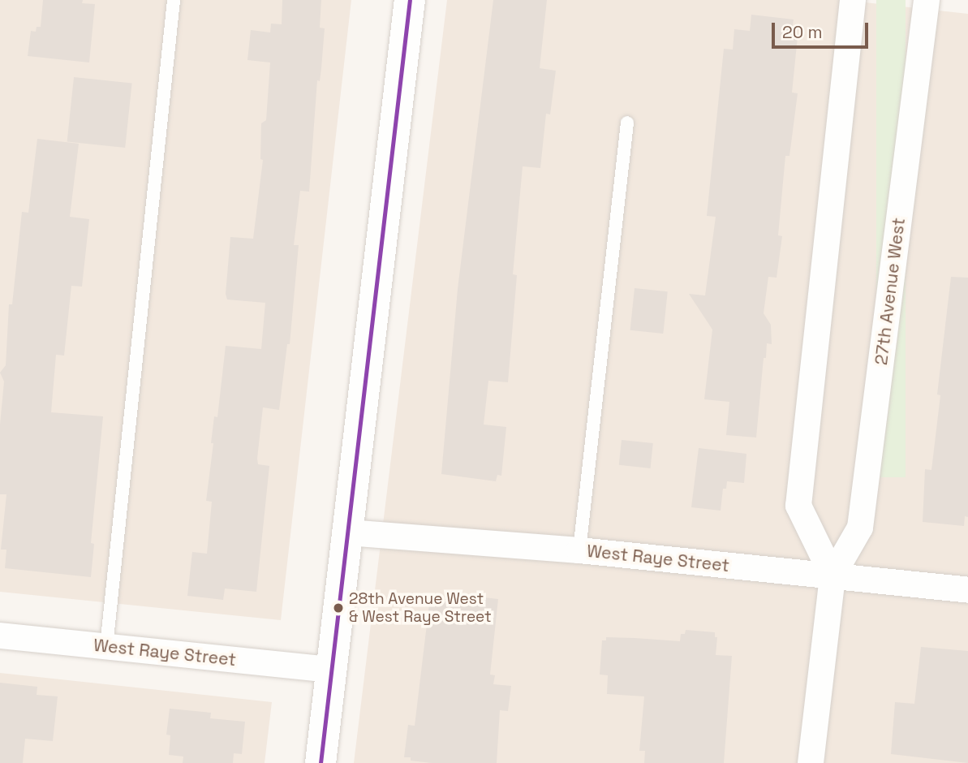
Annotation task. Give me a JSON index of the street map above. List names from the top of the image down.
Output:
{
  "streets": {
    "street": ["27th Avenue West", "West Raye Street"]
  },
  "crossings": [
    ["27th Avenue West", "West Raye Street"]
  ],
  "places": ["28th Avenue West & West Raye Street"],
  "scale_bar": "20 m"
}
